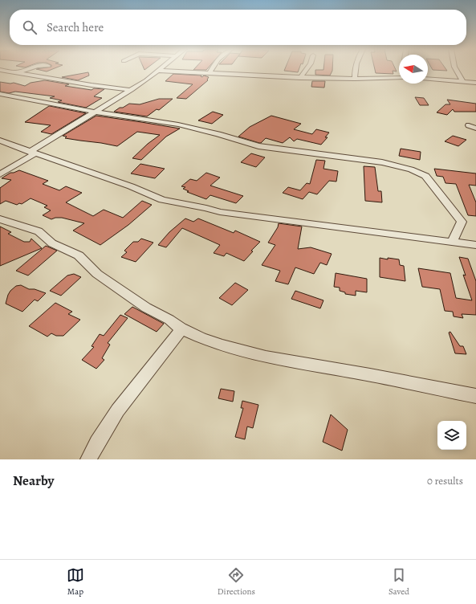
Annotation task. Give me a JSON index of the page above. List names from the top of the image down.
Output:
{
  "north": "left",
  "page": {
    "search": "Search here",
    "heading": ["Nearby", "0 results"],
    "nav": ["Map", "Directions", "Saved"]
  }
}
